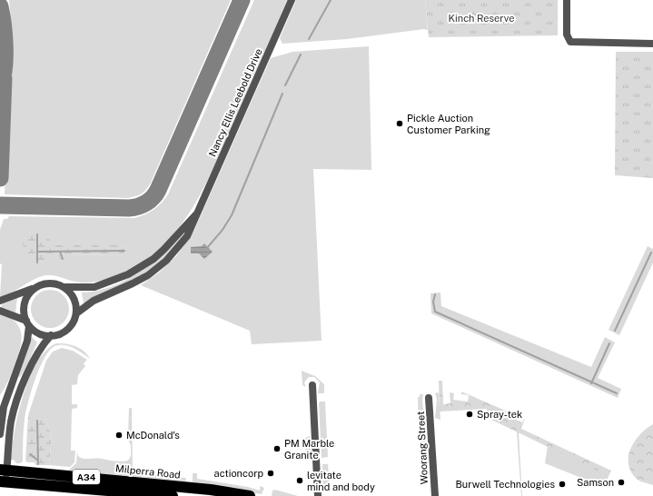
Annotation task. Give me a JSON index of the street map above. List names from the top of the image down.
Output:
{
  "streets": {
    "highway": ["Milperra Road", "A34"],
    "street": ["Nancy Ellis Leebold Drive", "Woorang Street"]
  },
  "parks": ["Kinch Reserve"],
  "places": [
    "Pickle Auction Customer Parking",
    "Spray-tek",
    "McDonald's",
    "PM Marble Granite",
    "actioncorp",
    "levitate mind and body",
    "Samson",
    "Burwell Technologies"
  ]
}
